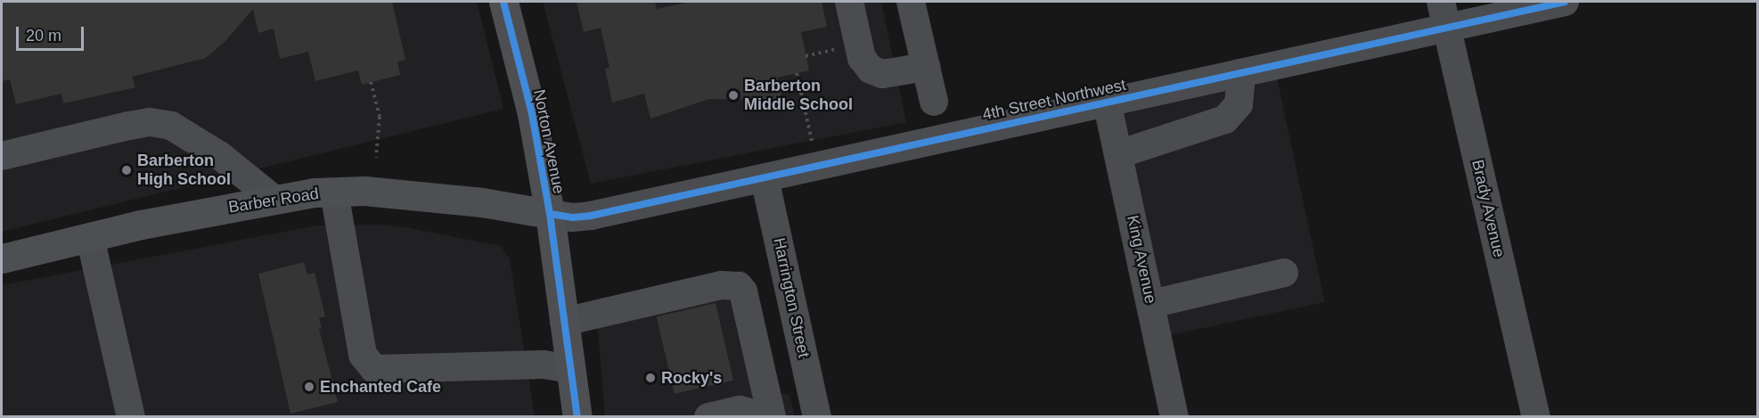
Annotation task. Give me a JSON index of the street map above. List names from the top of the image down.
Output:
{
  "streets": {
    "main road": ["Norton Avenue", "Barber Road"],
    "street": [
      "4th Street Northwest",
      "Brady Avenue",
      "King Avenue",
      "Harrington Street"
    ]
  },
  "crossings": [
    ["4th Street Northwest", "Norton Avenue"],
    ["4th Street Northwest", "Barber Road"],
    ["4th Street Northwest", "Brady Avenue"],
    ["4th Street Northwest", "King Avenue"],
    ["4th Street Northwest", "Harrington Street"],
    ["Norton Avenue", "Barber Road"]
  ],
  "places": [
    "Barberton Middle School",
    "Barberton High School",
    "Rocky's",
    "Enchanted Cafe"
  ],
  "scale_bar": "20 m"
}
